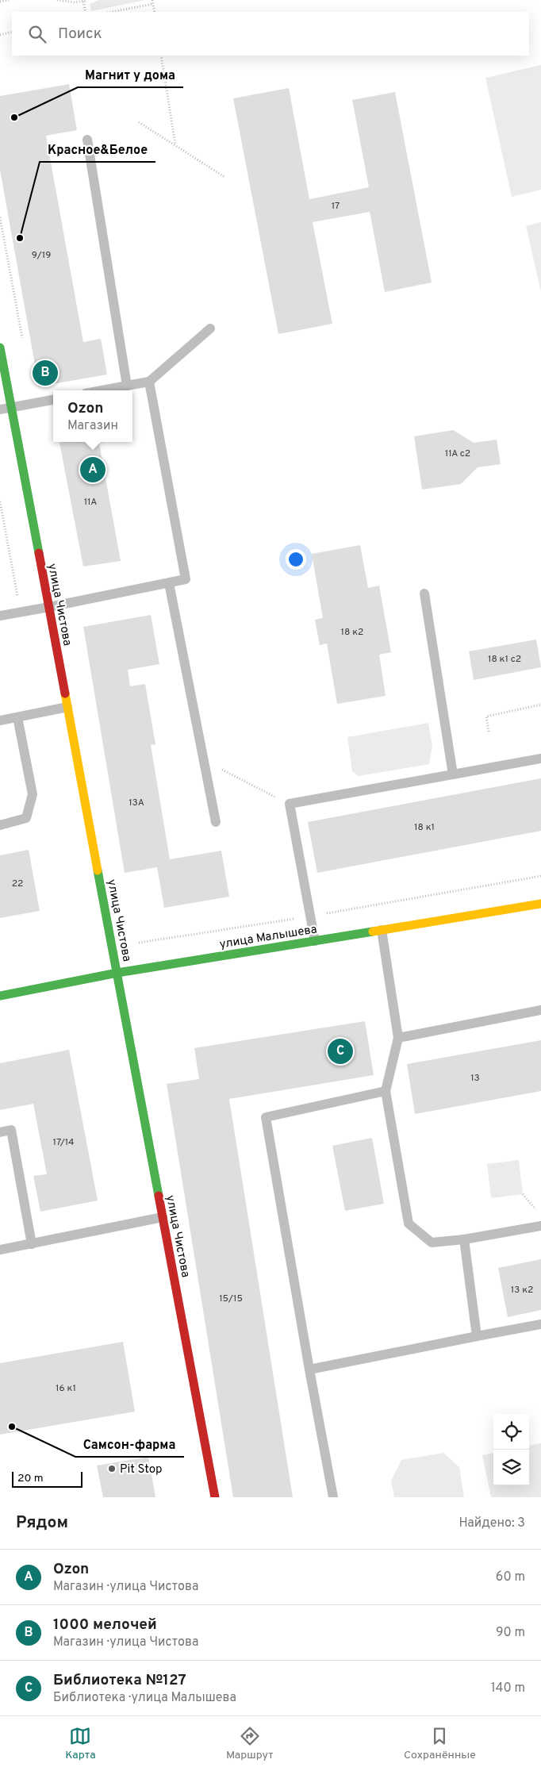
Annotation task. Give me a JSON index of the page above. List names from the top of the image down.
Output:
{
  "streets": {
    "street": ["улица Чистова", "улица Малышева"]
  },
  "crossings": [
    ["улица Чистова", "улица Малышева"]
  ],
  "places": [
    "Магнит у дома",
    "Красное&Белое",
    "Самсон-фарма",
    "Pit Stop"
  ],
  "house_numbers": [
    "17",
    "9/19",
    "11А с2",
    "11А",
    "18 к2",
    "18 к1 с2",
    "13А",
    "18 к1",
    "22",
    "13",
    "17/14",
    "13 к2",
    "15/15",
    "16 к1"
  ],
  "scale_bar": "20 m",
  "page": {
    "search": "Поиск",
    "pins": ["B", "A", "C"],
    "popup": ["Ozon", "Магазин"],
    "scale": "20 m",
    "heading": ["Рядом", "Найдено: 3"],
    "list": [
      {
        "mark": "A",
        "name": "Ozon",
        "note": "Магазин · улица Чистова",
        "value": "60 m"
      },
      {
        "mark": "B",
        "name": "1000 мелочей",
        "note": "Магазин · улица Чистова",
        "value": "90 m"
      },
      {
        "mark": "C",
        "name": "Библиотека №127",
        "note": "Библиотека · улица Малышева",
        "value": "140 m"
      }
    ],
    "nav": ["Карта", "Маршрут", "Сохранённые"]
  }
}
